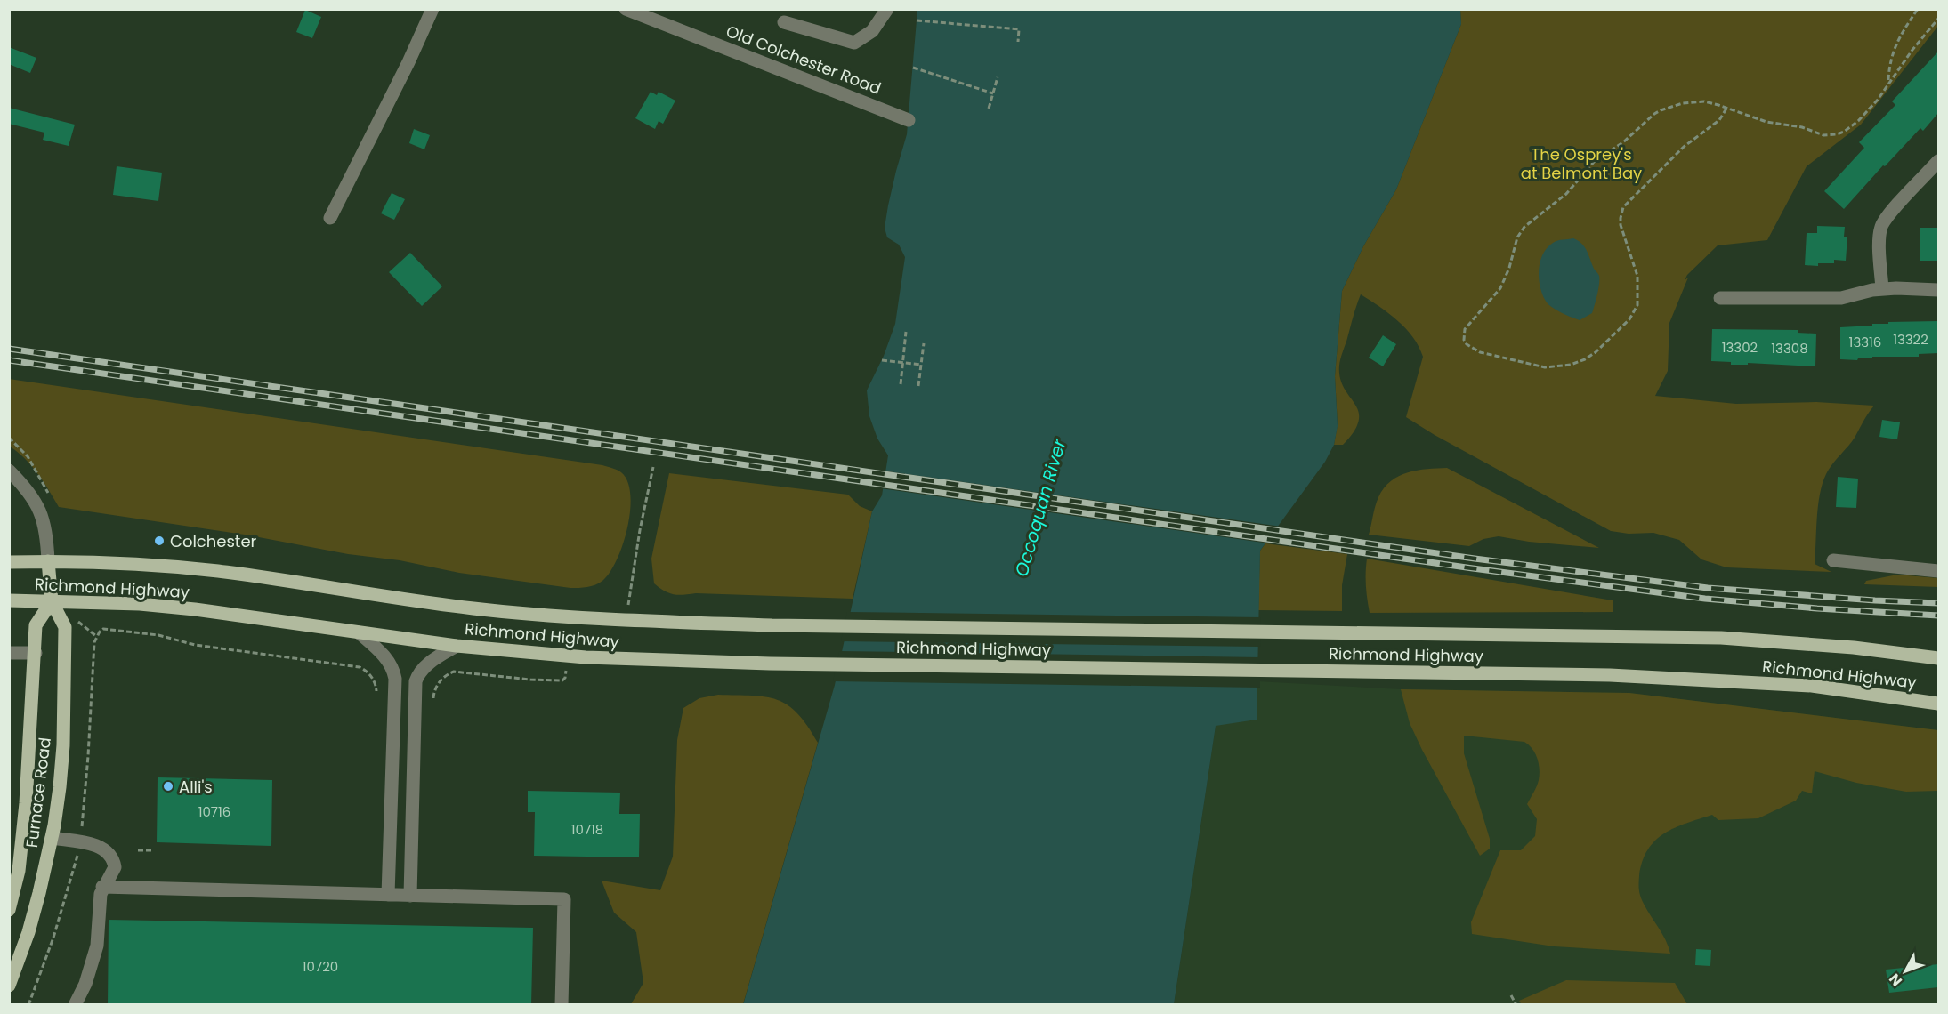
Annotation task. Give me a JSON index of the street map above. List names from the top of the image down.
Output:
{
  "streets": {
    "main road": ["Richmond Highway", "Furnace Road"],
    "street": ["Old Colchester Road"]
  },
  "crossings": [
    ["Richmond Highway", "Furnace Road"]
  ],
  "water": ["Occoquan River"],
  "parks": ["The Osprey's at Belmont Bay"],
  "places": ["Colchester", "Alli's"],
  "house_numbers": [
    "13322",
    "13316",
    "13302",
    "13308",
    "10716",
    "10718",
    "10720"
  ],
  "north": "bottom left"
}
